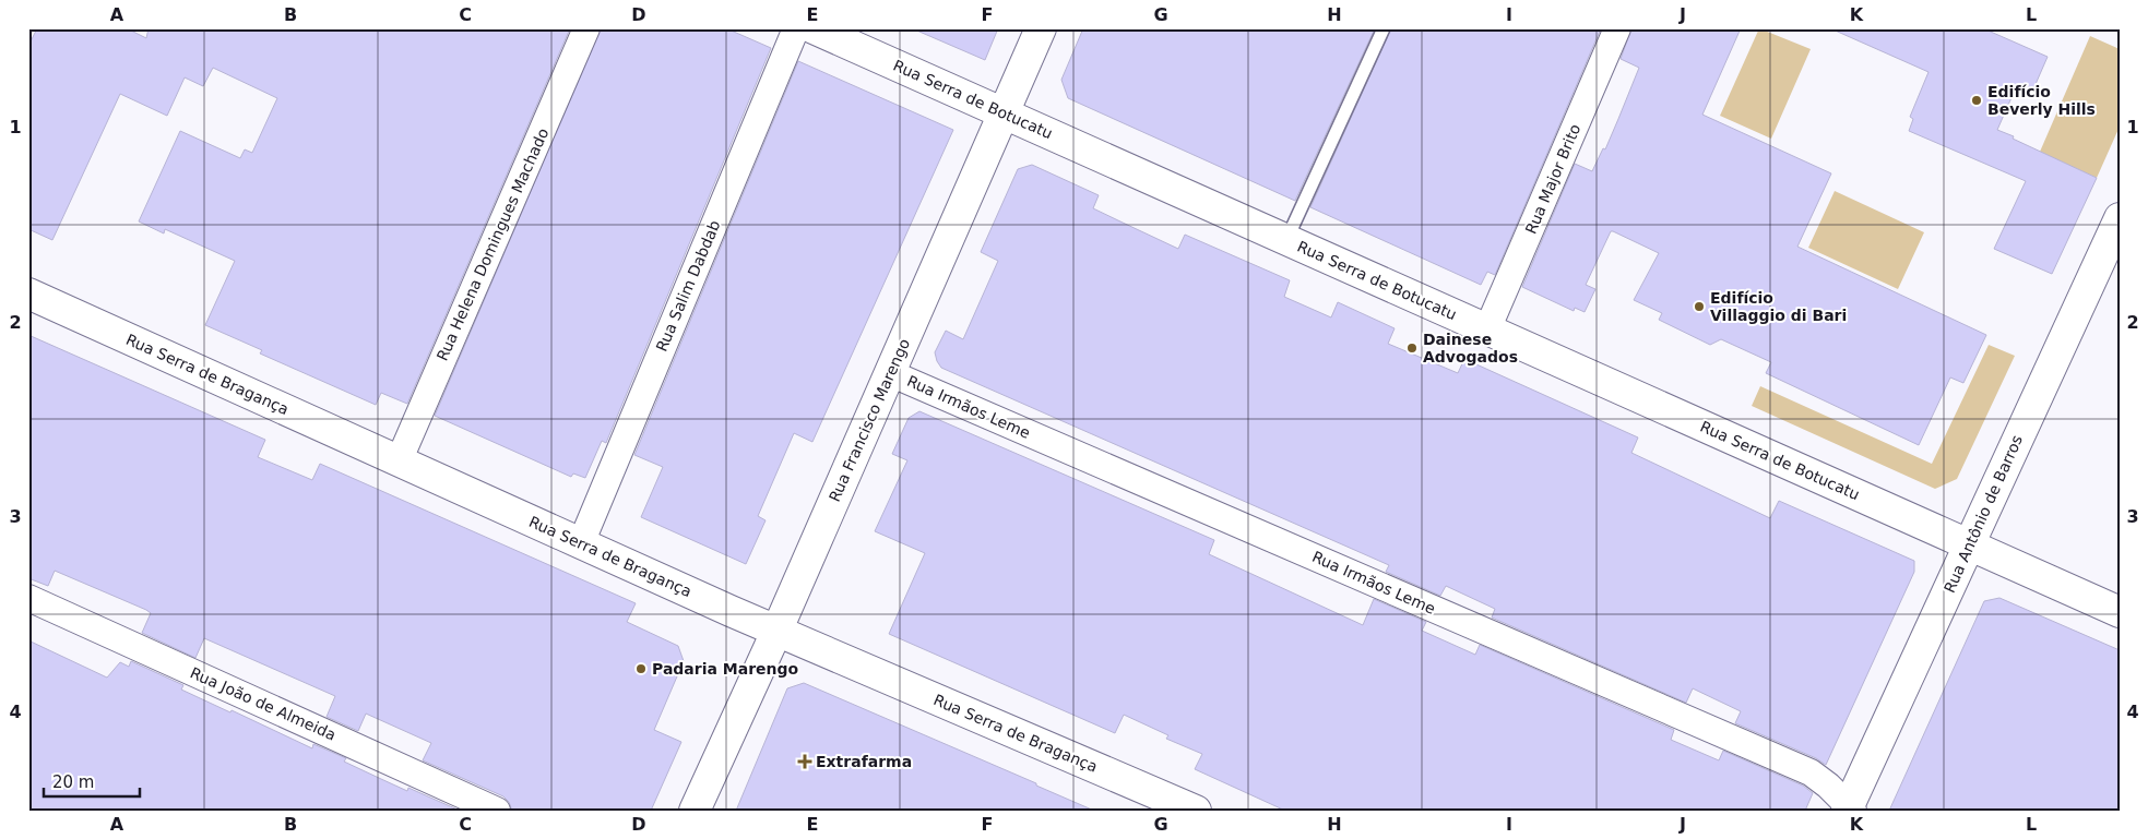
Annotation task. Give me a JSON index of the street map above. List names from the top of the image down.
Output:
{
  "streets": {
    "street": [
      "Rua Serra de Botucatu",
      "Rua Major Brito",
      "Rua Helena Domingues Machado",
      "Rua Salim Dabdab",
      "Rua Serra de Bragança",
      "Rua Irmãos Leme",
      "Rua Francisco Marengo",
      "Rua Antônio de Barros",
      "Rua João de Almeida"
    ]
  },
  "crossings": [
    ["Rua Serra de Botucatu", "Rua Major Brito"],
    ["Rua Serra de Botucatu", "Rua Francisco Marengo"],
    ["Rua Serra de Botucatu", "Rua Antônio de Barros"],
    ["Rua Helena Domingues Machado", "Rua Serra de Bragança"],
    ["Rua Salim Dabdab", "Rua Serra de Bragança"],
    ["Rua Serra de Bragança", "Rua Francisco Marengo"],
    ["Rua Irmãos Leme", "Rua Francisco Marengo"],
    ["Rua Irmãos Leme", "Rua Antônio de Barros"]
  ],
  "places": {
    "other": [
      "Edifício Beverly Hills",
      "Edifício Villaggio di Bari",
      "Dainese Advogados",
      "Padaria Marengo"
    ],
    "health": ["Extrafarma"]
  },
  "scale_bar": "20 m",
  "grid": {
    "columns": [
      "A",
      "B",
      "C",
      "D",
      "E",
      "F",
      "G",
      "H",
      "I",
      "J",
      "K",
      "L"
    ],
    "rows": [
      "1",
      "2",
      "3",
      "4"
    ]
  }
}
